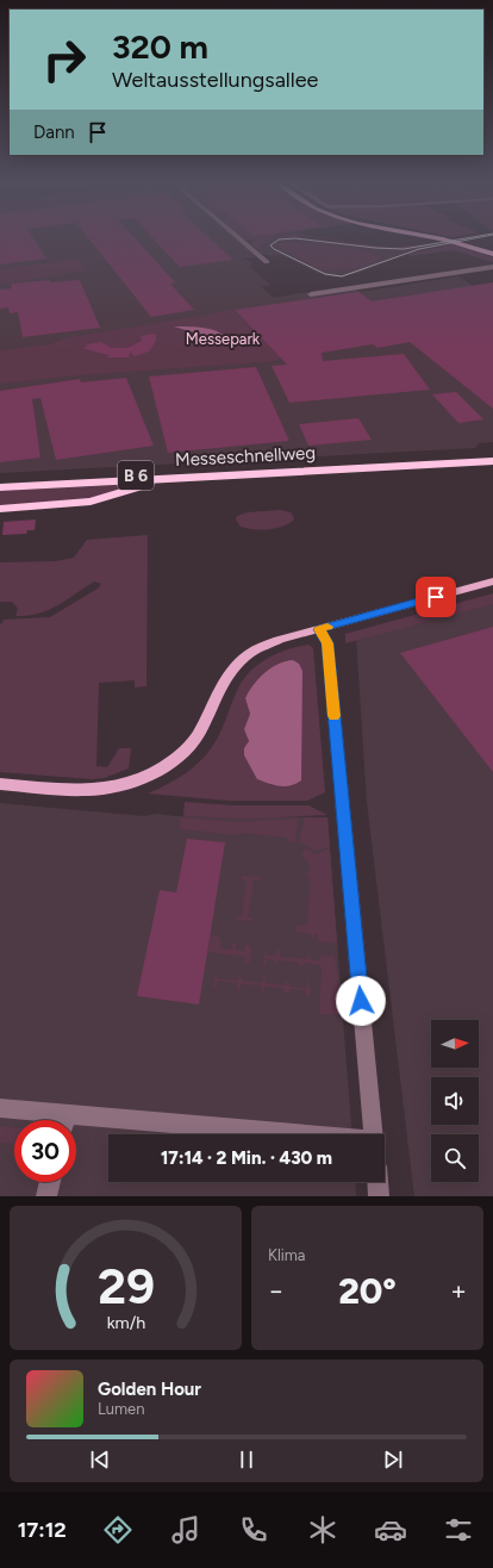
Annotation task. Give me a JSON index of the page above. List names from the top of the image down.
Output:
{
  "streets": {
    "highway": ["Messeschnellweg", "B 6"]
  },
  "parks": ["Messepark"],
  "north": "right",
  "page": {
    "turn": ["320 m", "Weltausstellungsallee"],
    "then": "Dann",
    "limit": "30",
    "trip": "17:14 · 2 Min. · 430 m",
    "tile": "Klima",
    "heat": ["−", "20°", "+"],
    "song": ["Golden Hour", "Lumen"],
    "tabs": "17:12",
    "gauge": ["29", "km/h"]
  }
}
